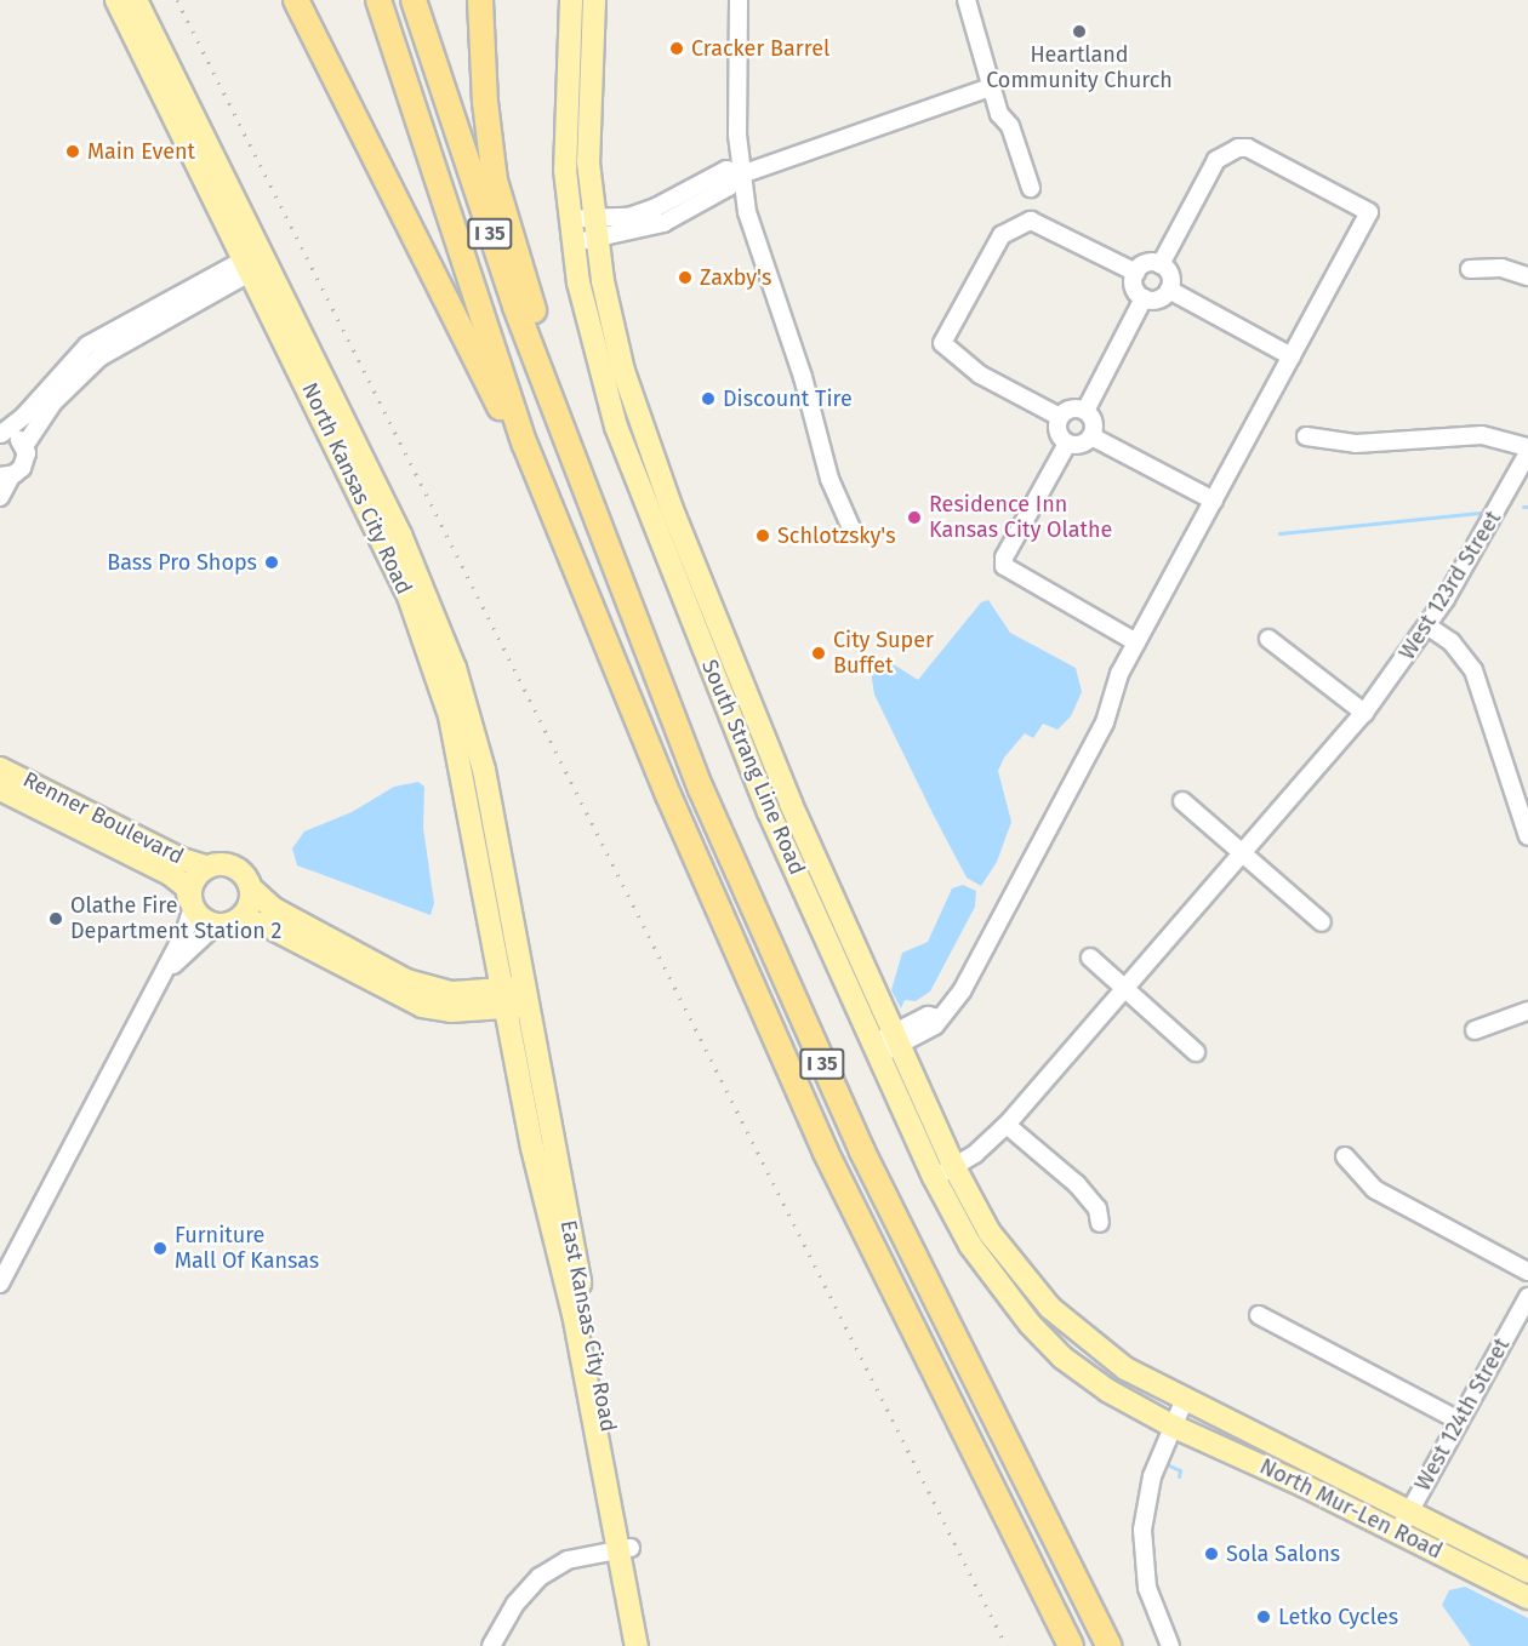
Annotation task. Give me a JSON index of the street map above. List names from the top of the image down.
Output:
{
  "streets": {
    "highway": ["I 35"],
    "main road": [
      "North Kansas City Road",
      "South Strang Line Road",
      "Renner Boulevard",
      "East Kansas City Road",
      "North Mur-Len Road"
    ],
    "street": ["West 123rd Street", "West 124th Street"]
  },
  "crossings": [
    ["North Kansas City Road", "East Kansas City Road"],
    ["West 123rd Street", "South Strang Line Road"],
    ["South Strang Line Road", "North Mur-Len Road"],
    ["West 124th Street", "North Mur-Len Road"]
  ],
  "places": [
    "Heartland Community Church",
    "Cracker Barrel",
    "Main Event",
    "Zaxby's",
    "Discount Tire",
    "Residence Inn Kansas City Olathe",
    "Schlotzsky's",
    "Bass Pro Shops",
    "City Super Buffet",
    "Olathe Fire Department Station 2",
    "Furniture Mall Of Kansas",
    "Sola Salons",
    "Letko Cycles"
  ]
}
